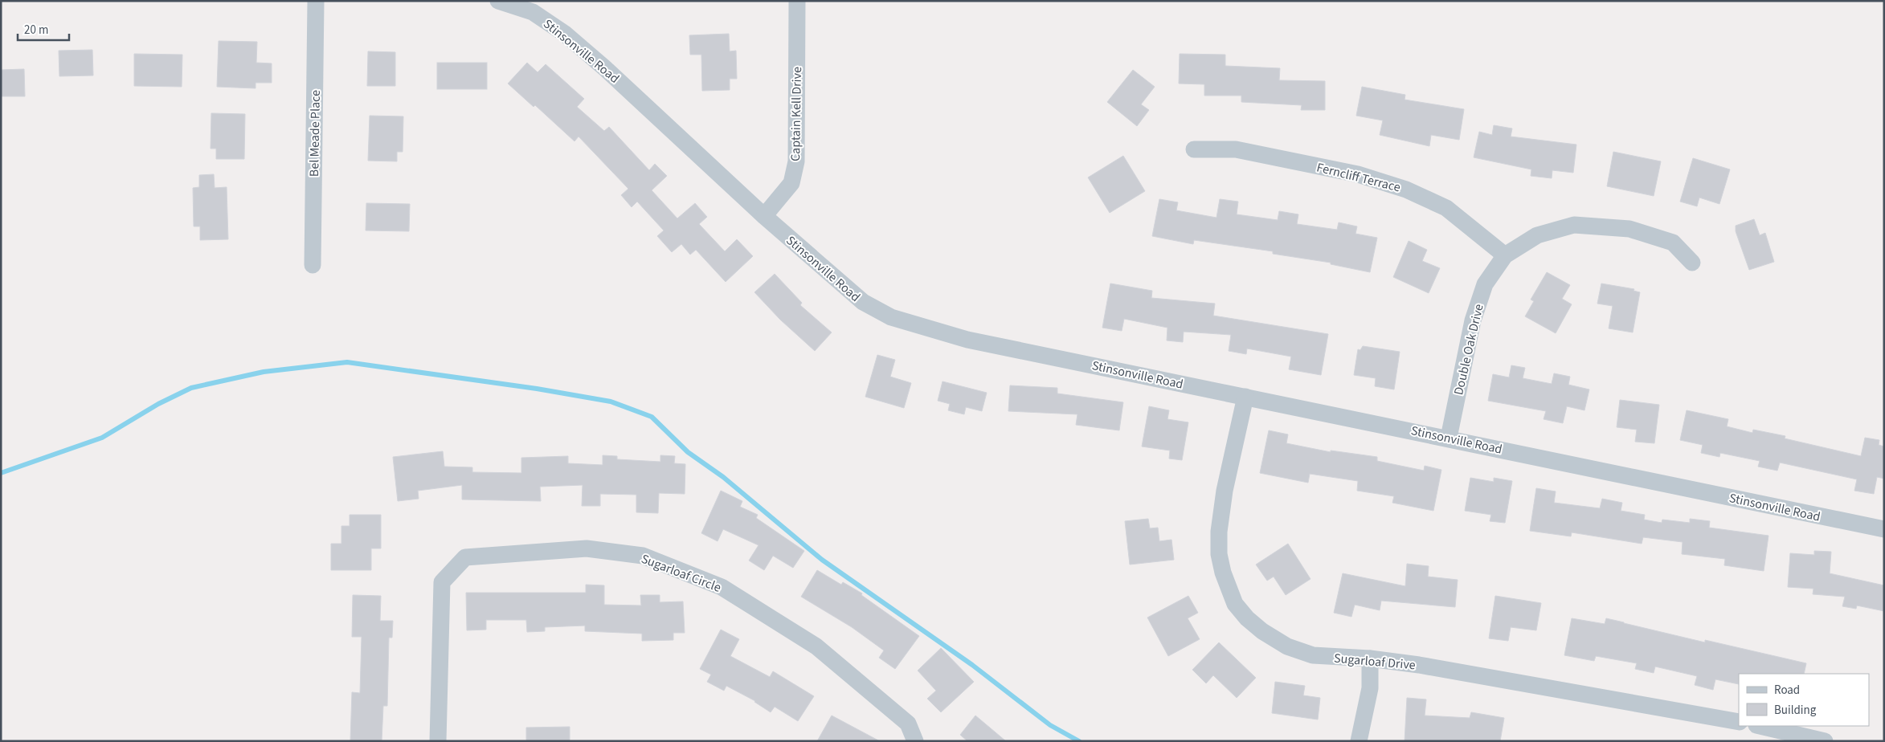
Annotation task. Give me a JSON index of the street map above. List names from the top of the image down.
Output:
{
  "streets": {
    "street": [
      "Stinsonville Road",
      "Captain Kell Drive",
      "Bel Meade Place",
      "Ferncliff Terrace",
      "Double Oak Drive",
      "Sugarloaf Circle",
      "Sugarloaf Drive"
    ]
  },
  "crossings": [
    ["Stinsonville Road", "Captain Kell Drive"],
    ["Stinsonville Road", "Double Oak Drive"],
    ["Stinsonville Road", "Sugarloaf Drive"],
    ["Ferncliff Terrace", "Double Oak Drive"]
  ],
  "legend": ["Road", "Building"],
  "scale_bar": "20 m"
}
